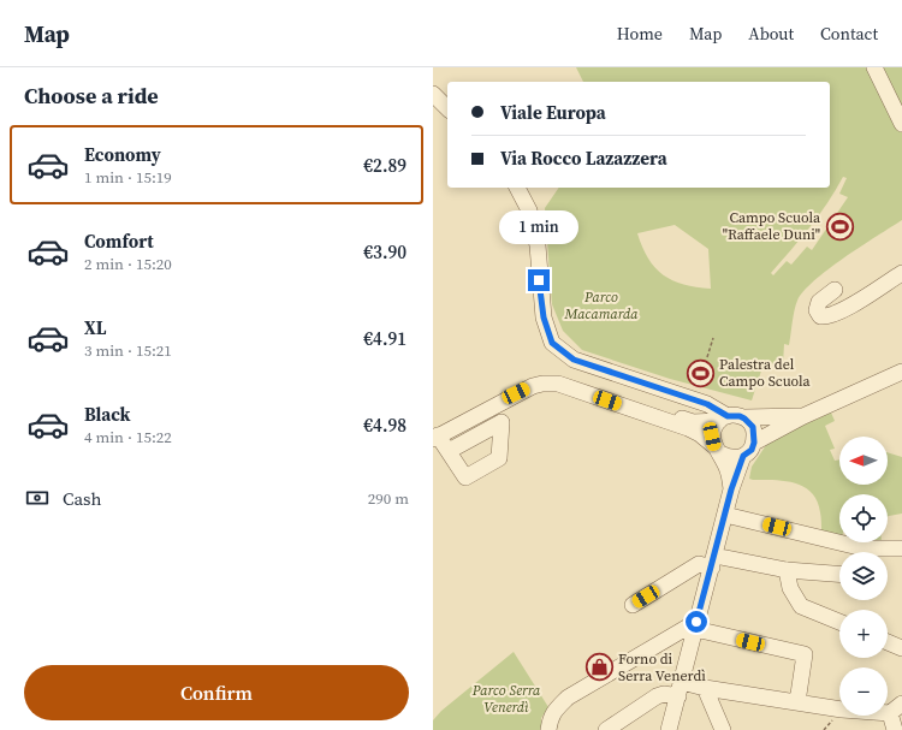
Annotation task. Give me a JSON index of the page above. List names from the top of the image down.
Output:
{
  "parks": ["Parco Macamarda", "Parco Serra Venerdì"],
  "places": {
    "sports": ["Campo Scuola \"Raffaele Duni\"", "Palestra del Campo Scuola"],
    "shop": ["Forno di Serra Venerdì"]
  },
  "north": "left",
  "page": {
    "header": "Map",
    "nav": [
      "Home",
      "Map",
      "About",
      "Contact"
    ],
    "heading": "Choose a ride",
    "banner": ["Viale Europa", "Via Rocco Lazazzera"],
    "list": [
      {
        "name": "Economy",
        "note": "1 min · 15:19",
        "value": "€2.89"
      },
      {
        "name": "Comfort",
        "note": "2 min · 15:20",
        "value": "€3.90"
      },
      {
        "name": "XL",
        "note": "3 min · 15:21",
        "value": "€4.91"
      },
      {
        "name": "Black",
        "note": "4 min · 15:22",
        "value": "€4.98"
      }
    ],
    "bubble": "1 min",
    "map_buttons": ["+", "−"],
    "pay": ["Cash", "290 m"],
    "buttons": "Confirm"
  }
}
